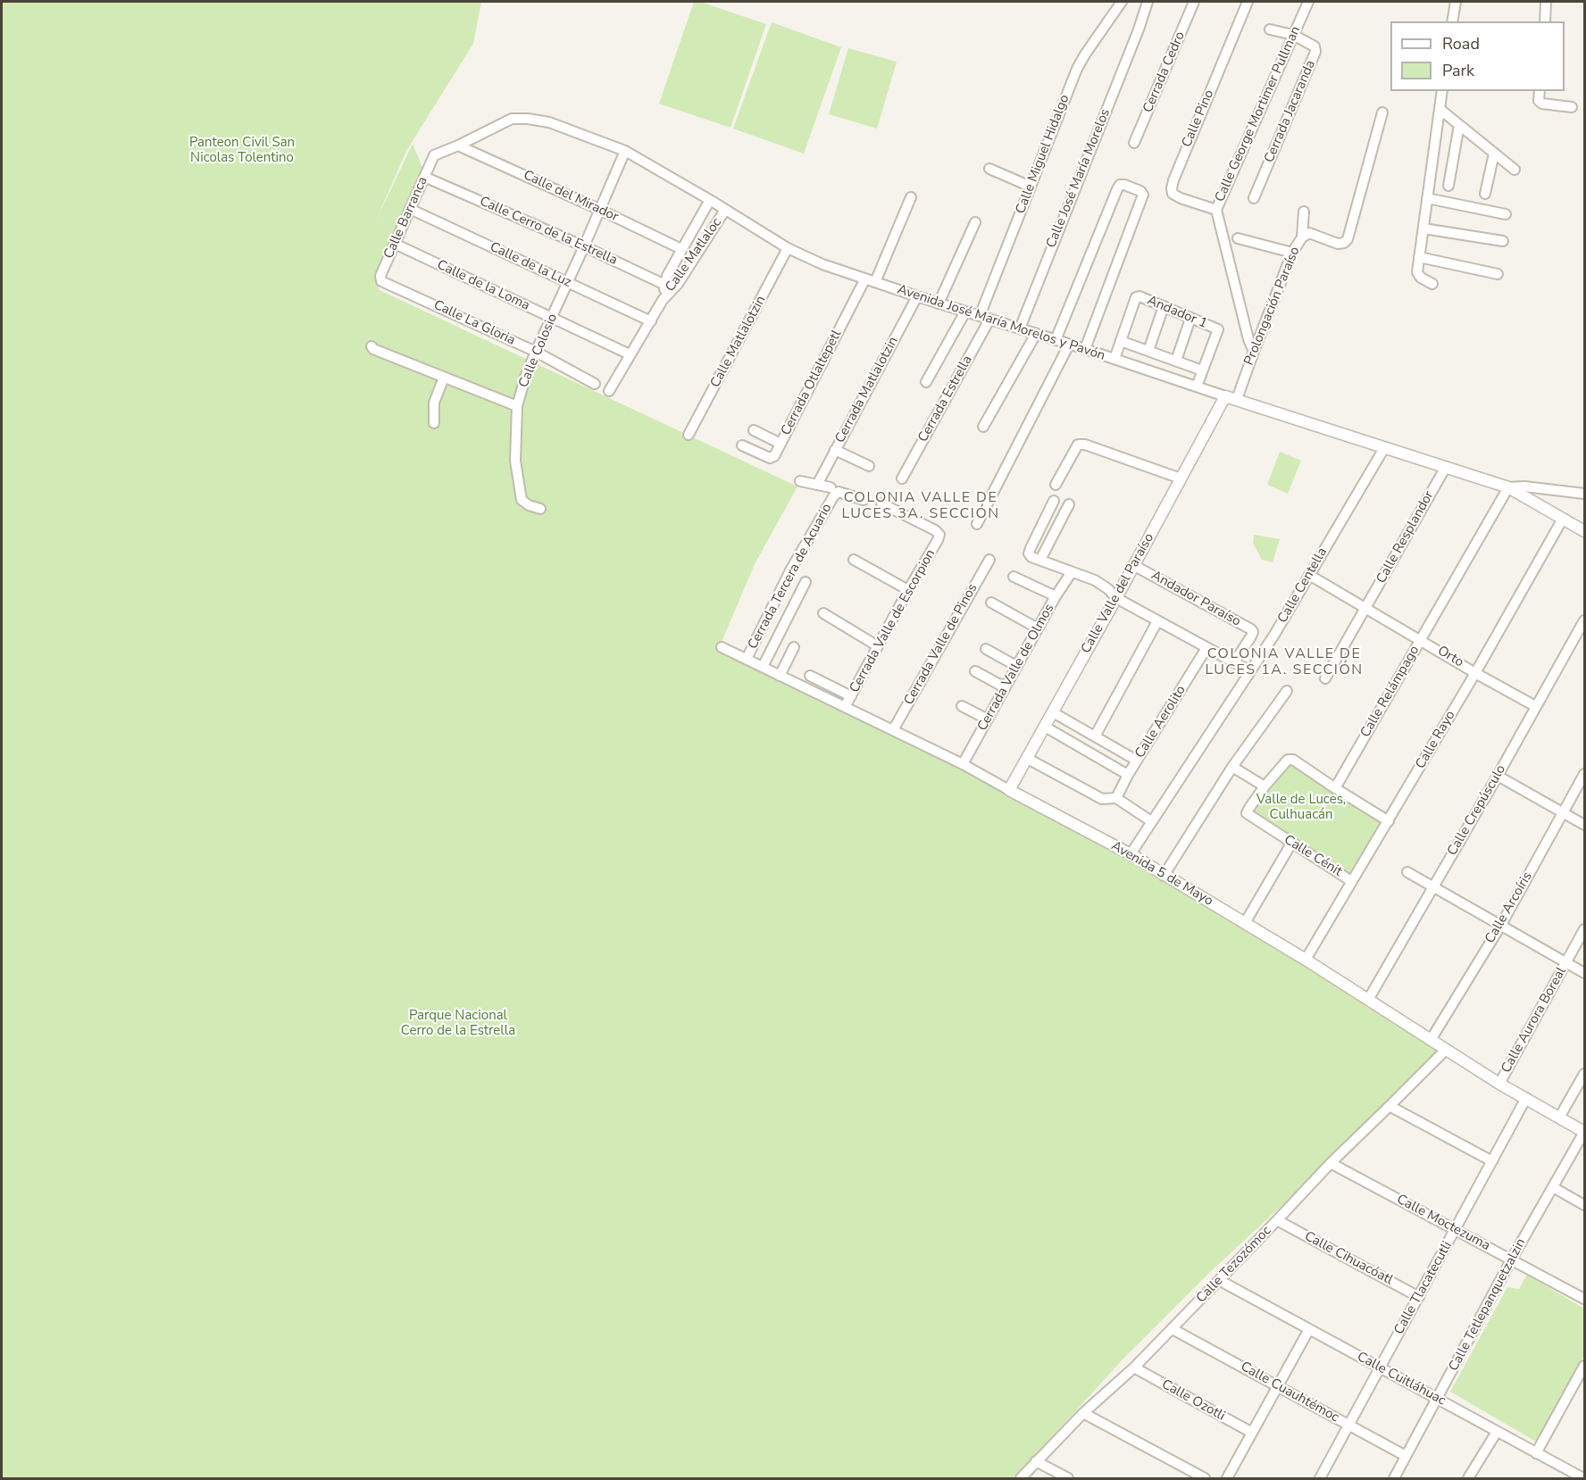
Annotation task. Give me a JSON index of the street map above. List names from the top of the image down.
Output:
{
  "streets": {
    "street": [
      "Cerrada Cedro",
      "Cerrada Jacaranda",
      "Calle George Mortimer Pullman",
      "Calle Pino",
      "Calle Miguel Hidalgo",
      "Calle José María Morelos",
      "Calle del Mirador",
      "Calle Barranca",
      "Calle Cerro de la Estrella",
      "Calle Matlaloc",
      "Calle de la Luz",
      "Calle de la Loma",
      "Prolongación Paraíso",
      "Andador 1",
      "Calle La Gloria",
      "Avenida José María Morelos y Pavón",
      "Calle Matlalotzin",
      "Calle Colosio",
      "Cerrada Otlaltepetl",
      "Cerrada Matlalotzin",
      "Cerrada Estrella",
      "Calle Resplandor",
      "Cerrada Tercera de Acuario",
      "Calle Centella",
      "Calle Valle del Paraíso",
      "Andador Paraíso",
      "Cerrada Valle de Escorpion",
      "Cerrada Valle de Pinos",
      "Orto",
      "Cerrada Valle de Olmos",
      "Calle Relámpago",
      "Calle Aerolito",
      "Calle Rayo",
      "Calle Crepúsculo",
      "Calle Cénit",
      "Avenida 5 de Mayo",
      "Calle Arcoíris",
      "Calle Aurora Boreal",
      "Calle Moctezuma",
      "Calle Cihuacóatl",
      "Calle Tezozómoc",
      "Calle Tlacatecutli",
      "Calle Tetlepanquetzalzin",
      "Calle Cuitláhuac",
      "Calle Cuauhtémoc",
      "Calle Ozotli"
    ]
  },
  "crossings": [
    ["Cerrada Jacaranda", "Calle George Mortimer Pullman"],
    ["Calle George Mortimer Pullman", "Calle Pino"],
    ["Calle George Mortimer Pullman", "Prolongación Paraíso"],
    ["Calle Miguel Hidalgo", "Avenida José María Morelos y Pavón"],
    ["Calle José María Morelos", "Avenida José María Morelos y Pavón"],
    ["Calle del Mirador", "Calle Matlaloc"],
    ["Calle del Mirador", "Avenida José María Morelos y Pavón"],
    ["Calle del Mirador", "Calle Colosio"],
    ["Calle Barranca", "Calle Cerro de la Estrella"],
    ["Calle Barranca", "Calle de la Luz"],
    ["Calle Barranca", "Calle de la Loma"],
    ["Calle Barranca", "Calle La Gloria"],
    ["Calle Barranca", "Avenida José María Morelos y Pavón"],
    ["Calle Cerro de la Estrella", "Calle Matlaloc"],
    ["Calle Cerro de la Estrella", "Calle Colosio"],
    ["Calle Matlaloc", "Calle de la Luz"],
    ["Calle Matlaloc", "Calle de la Loma"],
    ["Calle Matlaloc", "Avenida José María Morelos y Pavón"],
    ["Calle de la Luz", "Calle Colosio"],
    ["Calle de la Loma", "Calle Colosio"],
    ["Prolongación Paraíso", "Avenida José María Morelos y Pavón"],
    ["Calle La Gloria", "Calle Colosio"],
    ["Avenida José María Morelos y Pavón", "Calle Matlalotzin"],
    ["Avenida José María Morelos y Pavón", "Calle Colosio"],
    ["Avenida José María Morelos y Pavón", "Cerrada Otlaltepetl"],
    ["Avenida José María Morelos y Pavón", "Cerrada Matlalotzin"],
    ["Avenida José María Morelos y Pavón", "Cerrada Estrella"],
    ["Avenida José María Morelos y Pavón", "Calle Resplandor"],
    ["Avenida José María Morelos y Pavón", "Calle Centella"],
    ["Avenida José María Morelos y Pavón", "Calle Valle del Paraíso"],
    ["Avenida José María Morelos y Pavón", "Calle Relámpago"],
    ["Avenida José María Morelos y Pavón", "Calle Rayo"],
    ["Calle Resplandor", "Orto"],
    ["Cerrada Tercera de Acuario", "Avenida 5 de Mayo"],
    ["Calle Centella", "Orto"],
    ["Calle Centella", "Avenida 5 de Mayo"],
    ["Calle Valle del Paraíso", "Andador Paraíso"],
    ["Calle Valle del Paraíso", "Avenida 5 de Mayo"],
    ["Cerrada Valle de Escorpion", "Avenida 5 de Mayo"],
    ["Cerrada Valle de Pinos", "Avenida 5 de Mayo"],
    ["Orto", "Calle Relámpago"],
    ["Orto", "Calle Rayo"],
    ["Orto", "Calle Crepúsculo"],
    ["Cerrada Valle de Olmos", "Avenida 5 de Mayo"],
    ["Calle Rayo", "Calle Cénit"],
    ["Calle Rayo", "Avenida 5 de Mayo"],
    ["Calle Crepúsculo", "Avenida 5 de Mayo"],
    ["Avenida 5 de Mayo", "Calle Arcoíris"],
    ["Avenida 5 de Mayo", "Calle Aurora Boreal"],
    ["Avenida 5 de Mayo", "Calle Tezozómoc"],
    ["Avenida 5 de Mayo", "Calle Tlacatecutli"],
    ["Avenida 5 de Mayo", "Calle Tetlepanquetzalzin"],
    ["Calle Moctezuma", "Calle Tezozómoc"],
    ["Calle Moctezuma", "Calle Tlacatecutli"],
    ["Calle Moctezuma", "Calle Tetlepanquetzalzin"],
    ["Calle Cihuacóatl", "Calle Tezozómoc"],
    ["Calle Cihuacóatl", "Calle Tlacatecutli"],
    ["Calle Tezozómoc", "Calle Cuitláhuac"],
    ["Calle Tezozómoc", "Calle Cuauhtémoc"],
    ["Calle Tezozómoc", "Calle Ozotli"],
    ["Calle Tlacatecutli", "Calle Cuitláhuac"],
    ["Calle Tlacatecutli", "Calle Cuauhtémoc"],
    ["Calle Tetlepanquetzalzin", "Calle Cuitláhuac"],
    ["Calle Tetlepanquetzalzin", "Calle Cuauhtémoc"]
  ],
  "districts": ["COLONIA VALLE DE LUCES 3A. SECCIÓN", "COLONIA VALLE DE LUCES 1A. SECCIÓN"],
  "parks": ["Panteon Civil San Nicolas Tolentino", "Valle de Luces, Culhuacán", "Parque Nacional Cerro de la Estrella"],
  "legend": ["Road", "Park"]
}
